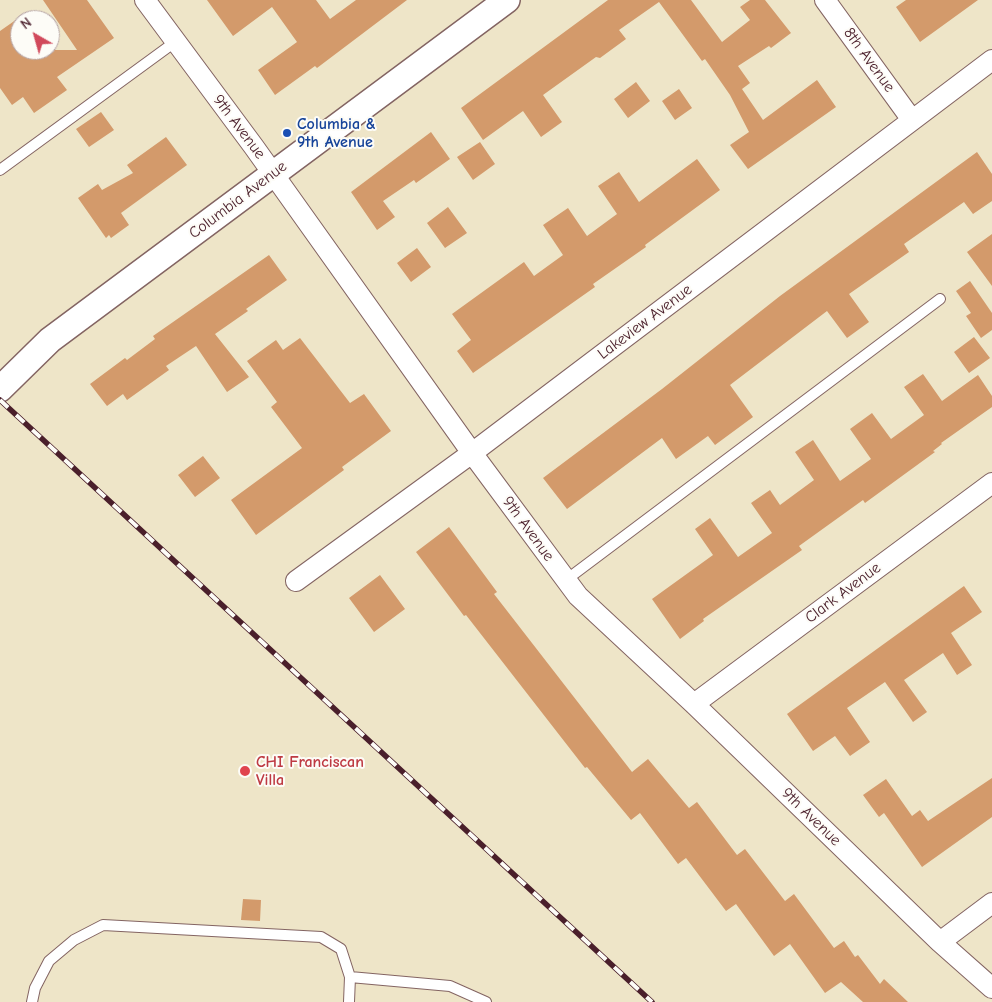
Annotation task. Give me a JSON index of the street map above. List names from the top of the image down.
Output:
{
  "streets": {
    "street": [
      "8th Avenue",
      "9th Avenue",
      "Columbia Avenue",
      "Lakeview Avenue",
      "Clark Avenue"
    ]
  },
  "crossings": [
    ["8th Avenue", "Lakeview Avenue"],
    ["9th Avenue", "Columbia Avenue"],
    ["9th Avenue", "Lakeview Avenue"],
    ["9th Avenue", "Clark Avenue"]
  ],
  "places": ["Columbia & 9th Avenue", "CHI Franciscan Villa"],
  "north": "top left"
}
